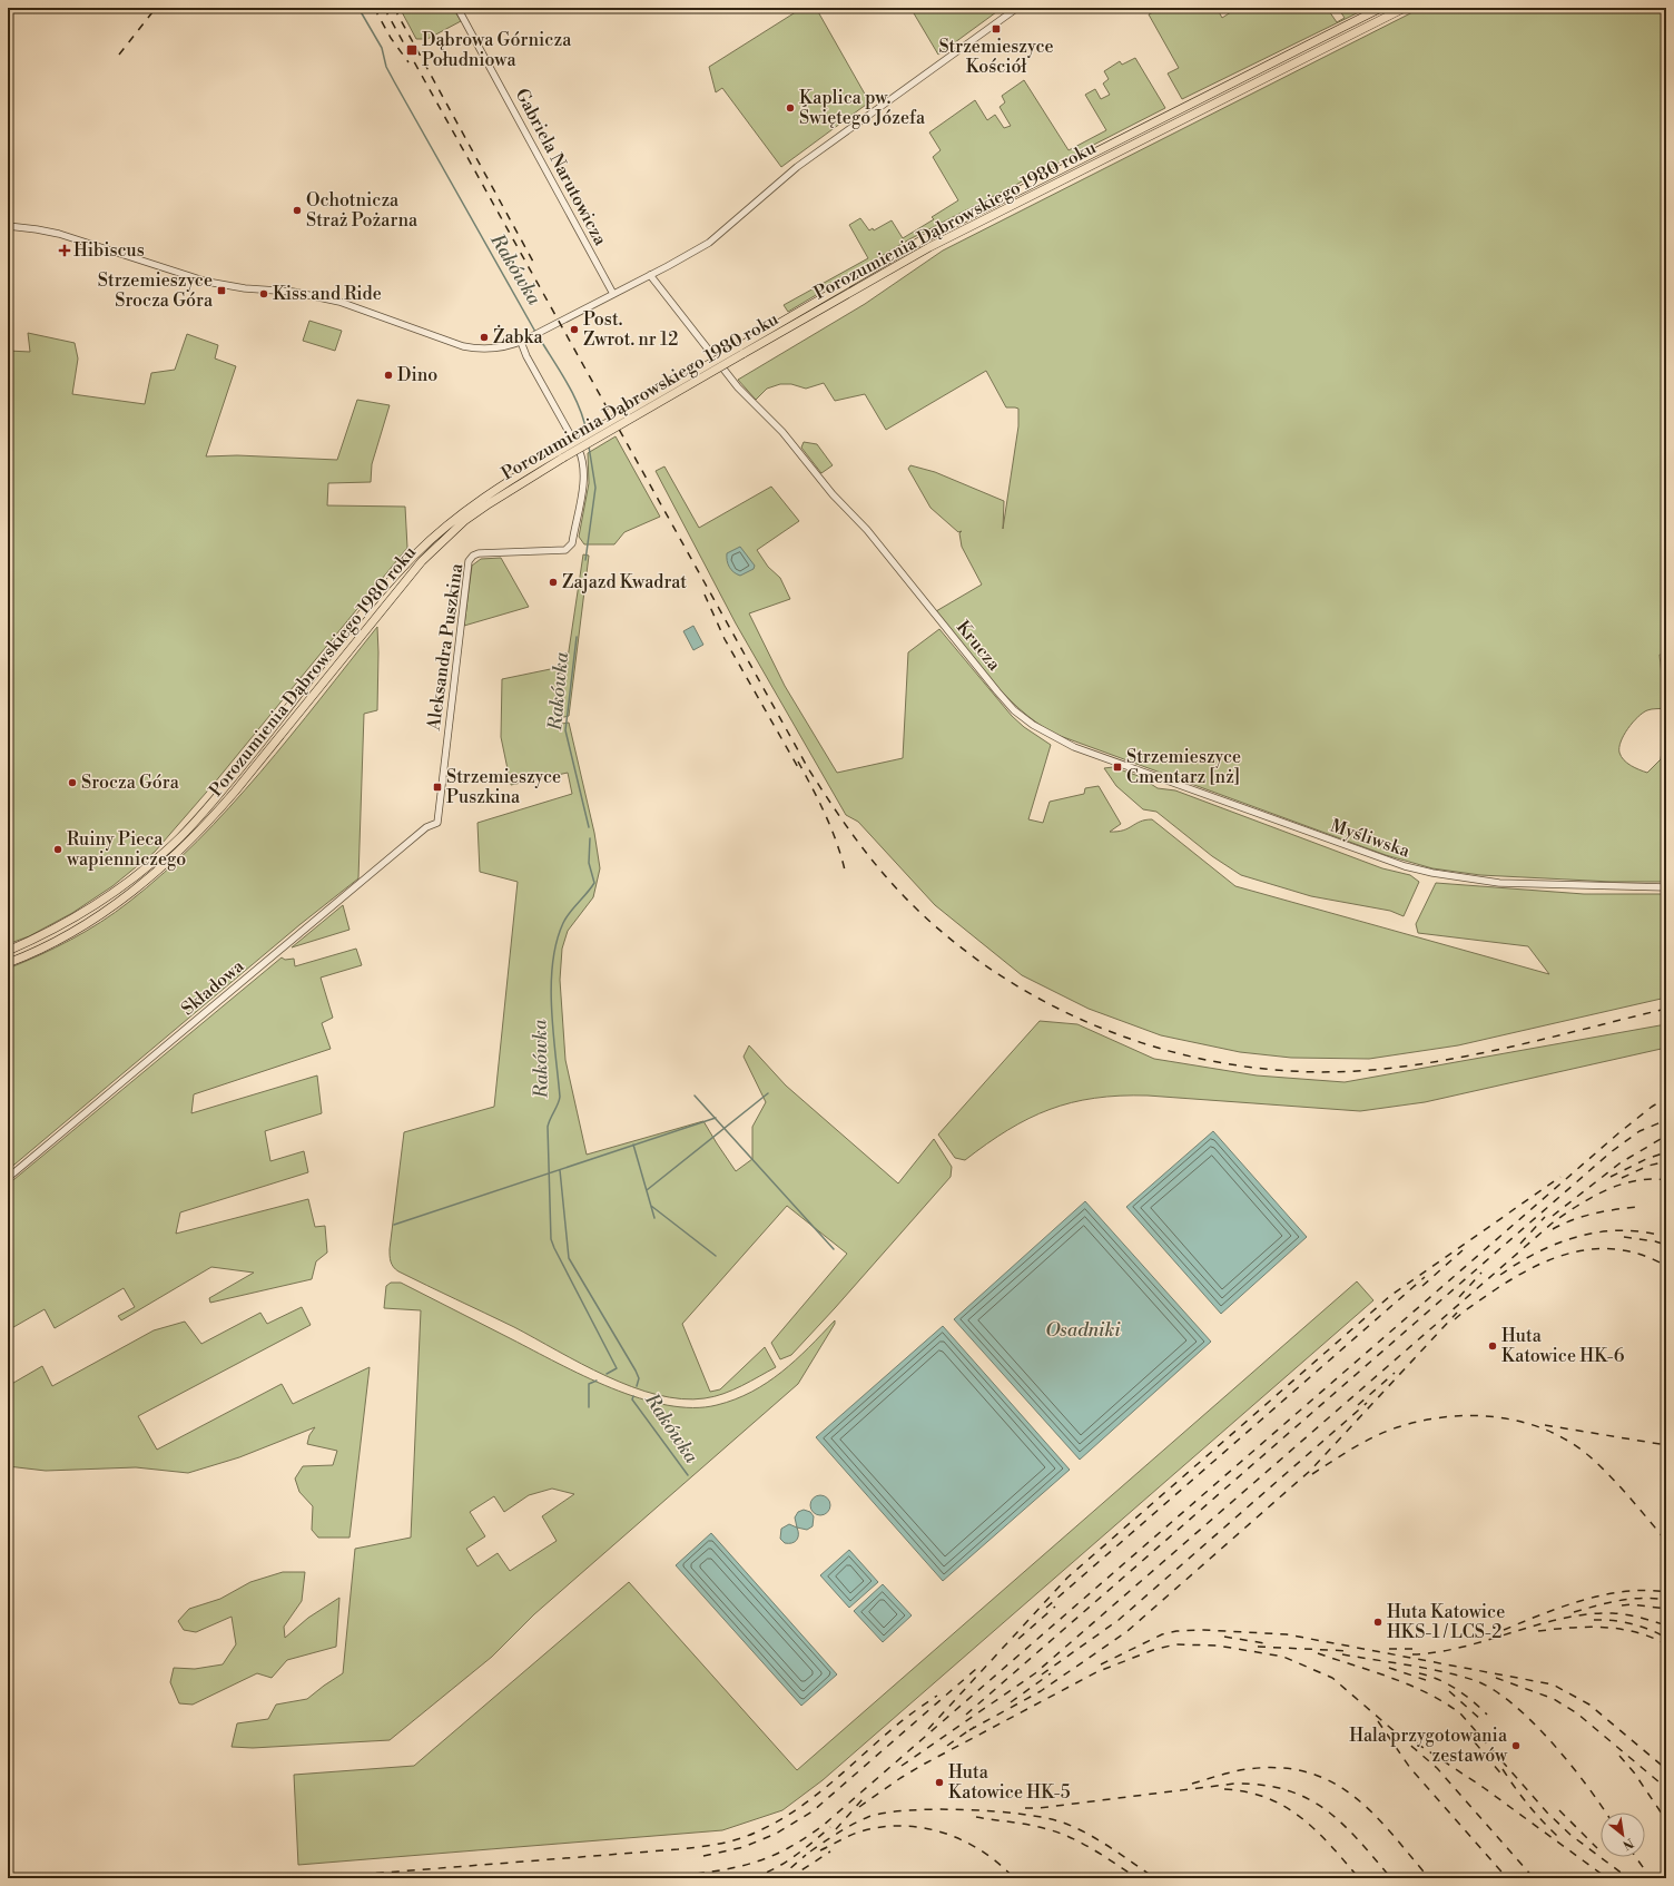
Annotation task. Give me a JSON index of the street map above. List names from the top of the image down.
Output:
{
  "streets": {
    "main road": ["Porozumienia Dąbrowskiego 1980 roku"],
    "street": [
      "Gabriela Narutowicza",
      "Krucza",
      "Aleksandra Puszkina",
      "Myśliwska",
      "Składowa"
    ]
  },
  "crossings": [
    ["Krucza", "Myśliwska"],
    ["Aleksandra Puszkina", "Składowa"]
  ],
  "water": ["Rakówka", "Osadniki"],
  "places": {
    "transit": [
      "Strzemieszyce Kościół",
      "Dąbrowa Górnicza Południowa",
      "Strzemieszyce Srocza Góra",
      "Strzemieszyce Cmentarz [nż]",
      "Strzemieszyce Puszkina"
    ],
    "other": [
      "Kaplica pw. Świętego Józefa",
      "Ochotnicza Straż Pożarna",
      "Kiss and Ride",
      "Post. Zwrot. nr 12",
      "Żabka",
      "Dino",
      "Zajazd Kwadrat",
      "Srocza Góra",
      "Ruiny Pieca wapienniczego",
      "Huta Katowice HK-6",
      "Huta Katowice HKS-1 / LCS-2",
      "Hala przygotowania zestawów",
      "Huta Katowice HK-5"
    ],
    "health": ["Hibiscus"]
  },
  "north": "bottom right"
}
